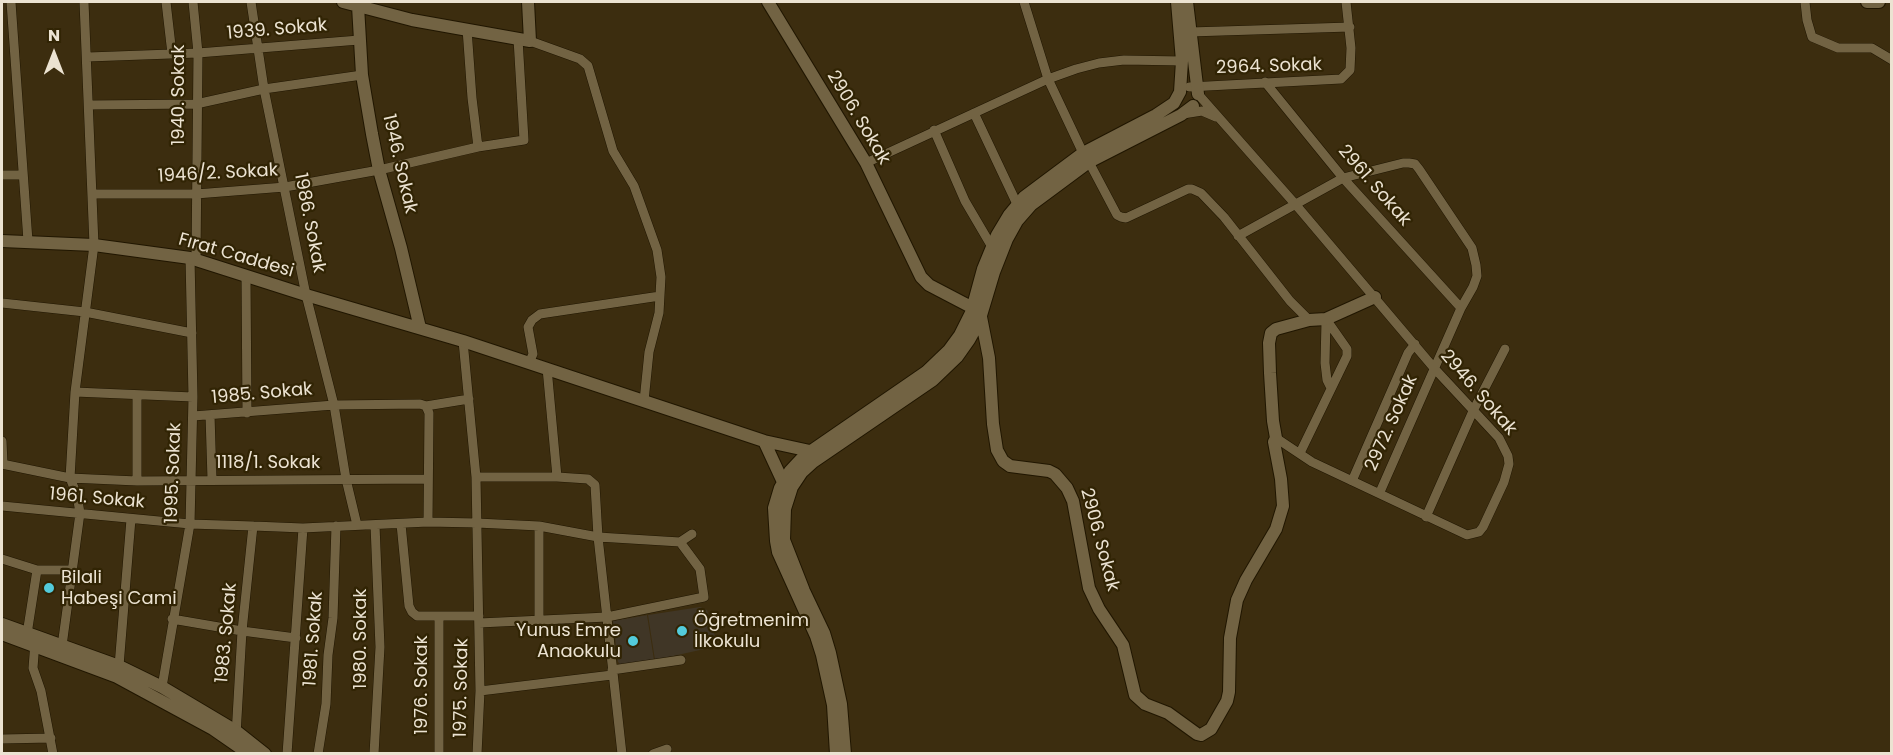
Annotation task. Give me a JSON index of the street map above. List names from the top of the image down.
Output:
{
  "streets": {
    "street": [
      "1939. Sokak",
      "2964. Sokak",
      "1940. Sokak",
      "2906. Sokak",
      "1946. Sokak",
      "1946/2. Sokak",
      "2961. Sokak",
      "1986. Sokak",
      "Fırat Caddesi",
      "2946. Sokak",
      "1985. Sokak",
      "2972. Sokak",
      "1118/1. Sokak",
      "1995. Sokak",
      "1961. Sokak",
      "1983. Sokak",
      "1981. Sokak",
      "1980. Sokak",
      "1976. Sokak",
      "1975. Sokak"
    ]
  },
  "crossings": [
    ["1939. Sokak", "1940. Sokak"],
    ["1939. Sokak", "1946. Sokak"],
    ["1939. Sokak", "1986. Sokak"],
    ["2964. Sokak", "2961. Sokak"],
    ["2964. Sokak", "2946. Sokak"],
    ["1940. Sokak", "1946/2. Sokak"],
    ["1940. Sokak", "Fırat Caddesi"],
    ["1940. Sokak", "1995. Sokak"],
    ["2906. Sokak", "2946. Sokak"],
    ["1946. Sokak", "1946/2. Sokak"],
    ["1946. Sokak", "Fırat Caddesi"],
    ["1946/2. Sokak", "1986. Sokak"],
    ["2961. Sokak", "2972. Sokak"],
    ["1986. Sokak", "Fırat Caddesi"],
    ["1986. Sokak", "1985. Sokak"],
    ["1986. Sokak", "1118/1. Sokak"],
    ["1986. Sokak", "1961. Sokak"],
    ["Fırat Caddesi", "1995. Sokak"],
    ["Fırat Caddesi", "1975. Sokak"],
    ["2946. Sokak", "2972. Sokak"],
    ["1985. Sokak", "1995. Sokak"],
    ["1985. Sokak", "1975. Sokak"],
    ["1118/1. Sokak", "1995. Sokak"],
    ["1995. Sokak", "1961. Sokak"],
    ["1961. Sokak", "1983. Sokak"],
    ["1961. Sokak", "1981. Sokak"],
    ["1961. Sokak", "1980. Sokak"],
    ["1961. Sokak", "1975. Sokak"]
  ],
  "places": ["Bilali Habeşi Cami", "Öğretmenim İlkokulu", "Yunus Emre Anaokulu"],
  "north": "top"
}
